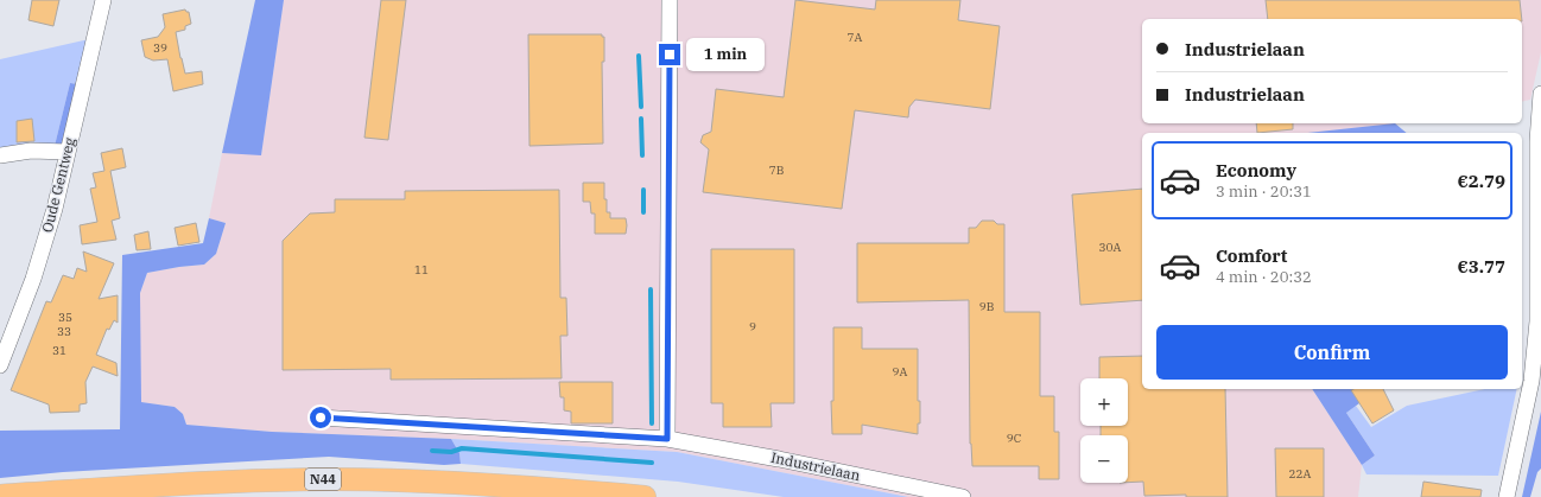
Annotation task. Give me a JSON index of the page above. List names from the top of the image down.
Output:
{
  "streets": {
    "highway": ["N44"],
    "street": ["Oude Gentweg", "Industrielaan"]
  },
  "house_numbers": [
    "7A",
    "39",
    "7B",
    "30A",
    "11",
    "9B",
    "35",
    "9",
    "33",
    "31",
    "9A",
    "9C",
    "22A"
  ],
  "page": {
    "banner": ["Industrielaan", "Industrielaan"],
    "bubble": "1 min",
    "list": [
      {
        "name": "Economy",
        "note": "3 min · 20:31",
        "value": "€2.79"
      },
      {
        "name": "Comfort",
        "note": "4 min · 20:32",
        "value": "€3.77"
      }
    ],
    "buttons": "Confirm",
    "map_buttons": ["+", "−"]
  }
}
